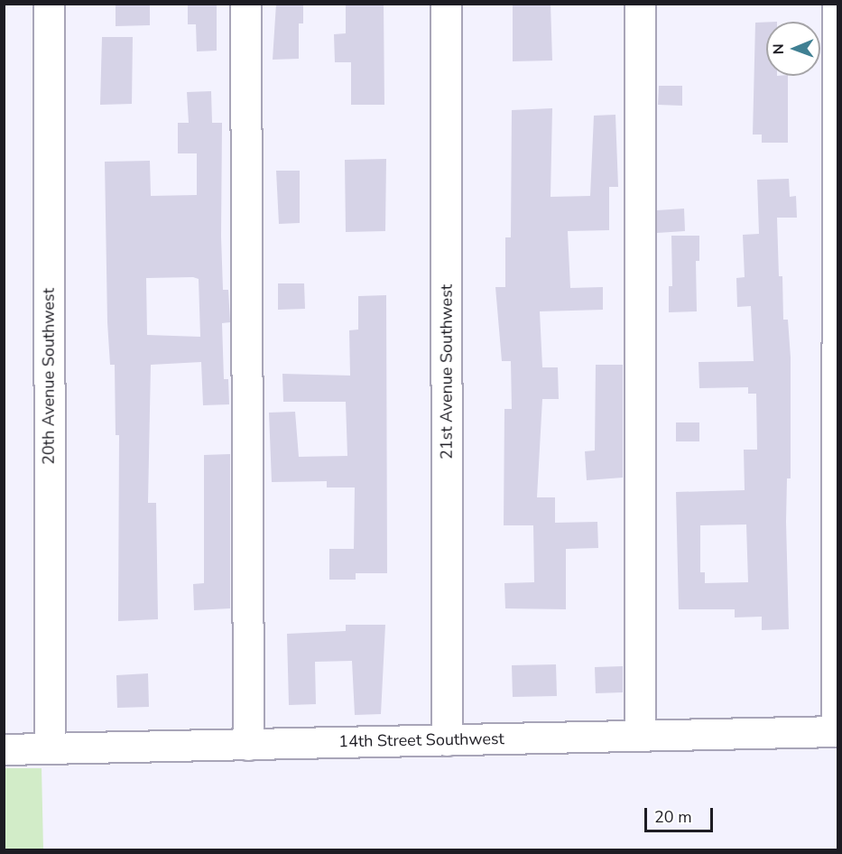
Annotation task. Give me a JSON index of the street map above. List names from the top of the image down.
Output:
{
  "streets": {
    "street": ["21st Avenue Southwest", "20th Avenue Southwest", "14th Street Southwest"]
  },
  "crossings": [
    ["21st Avenue Southwest", "14th Street Southwest"],
    ["20th Avenue Southwest", "14th Street Southwest"]
  ],
  "scale_bar": "20 m",
  "north": "left"
}
